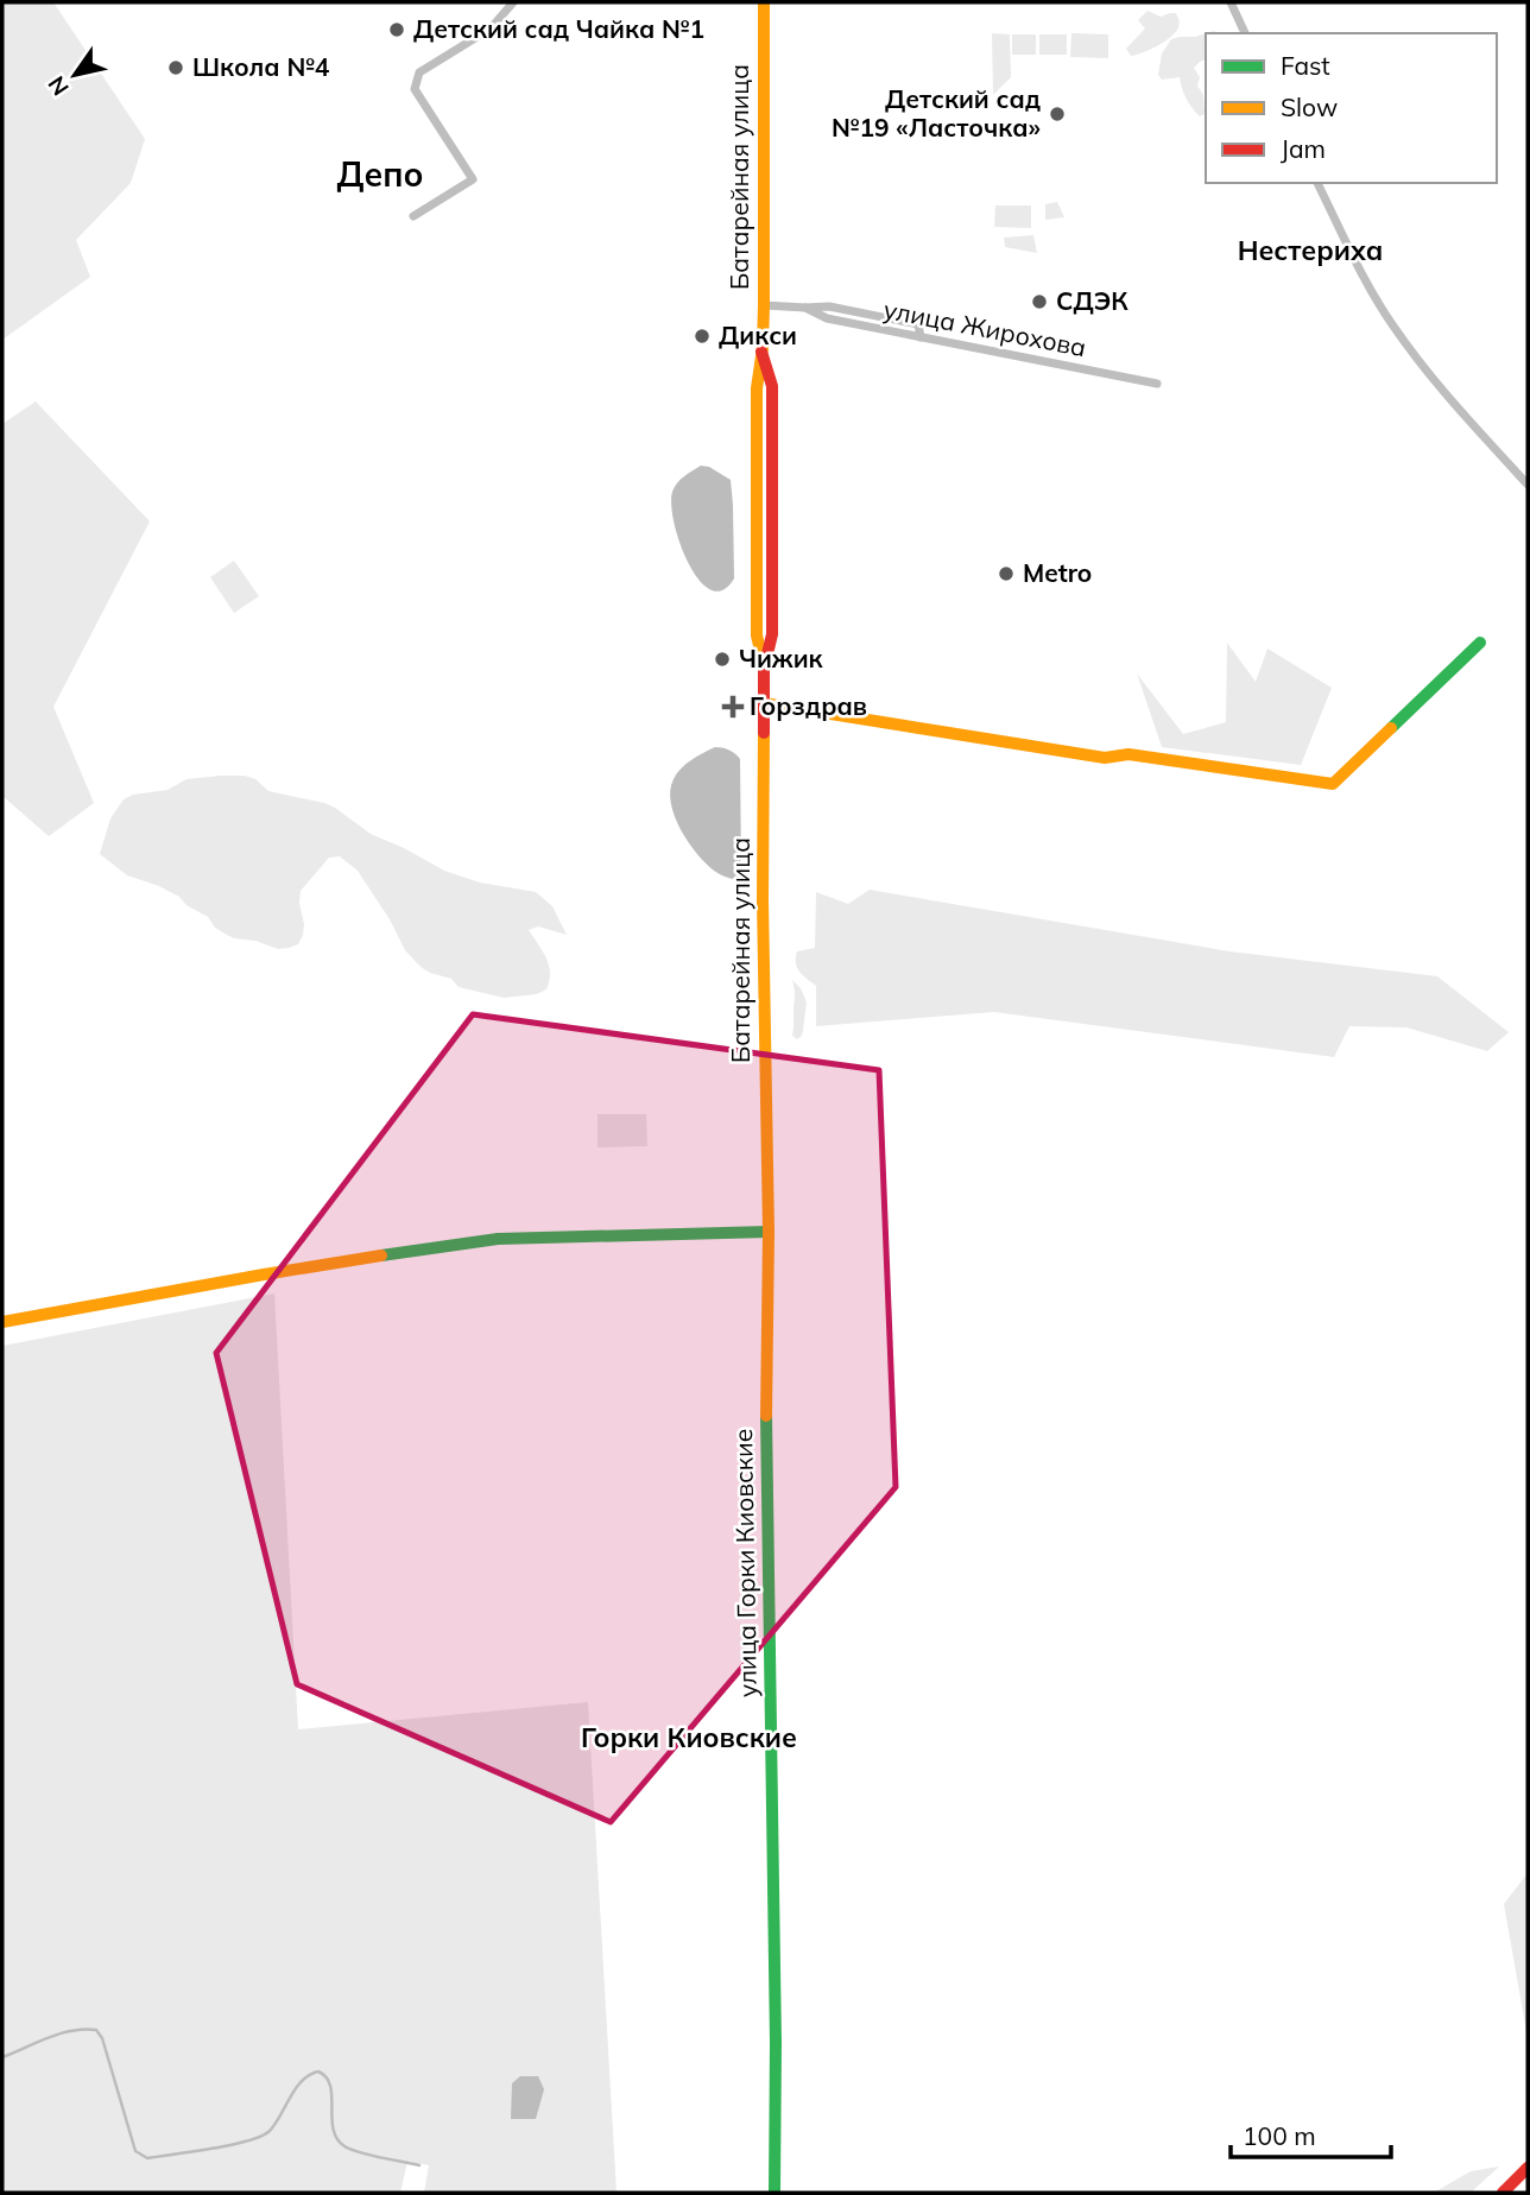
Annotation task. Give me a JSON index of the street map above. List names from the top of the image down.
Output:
{
  "streets": {
    "main road": ["Батарейная улица", "улица Горки Киовские"],
    "street": ["улица Жирохова"]
  },
  "crossings": [
    ["Батарейная улица", "улица Жирохова"],
    ["Батарейная улица", "улица Горки Киовские"]
  ],
  "districts": ["Депо", "Нестериха", "Горки Киовские"],
  "places": {
    "other": [
      "Детский сад Чайка №1",
      "Школа №4",
      "Детский сад №19 «Ласточка»",
      "СДЭК",
      "Дикси",
      "Metro",
      "Чижик"
    ],
    "health": ["Горздрав"]
  },
  "legend": ["Fast", "Slow", "Jam"],
  "scale_bar": "100 m",
  "north": "bottom left"
}
